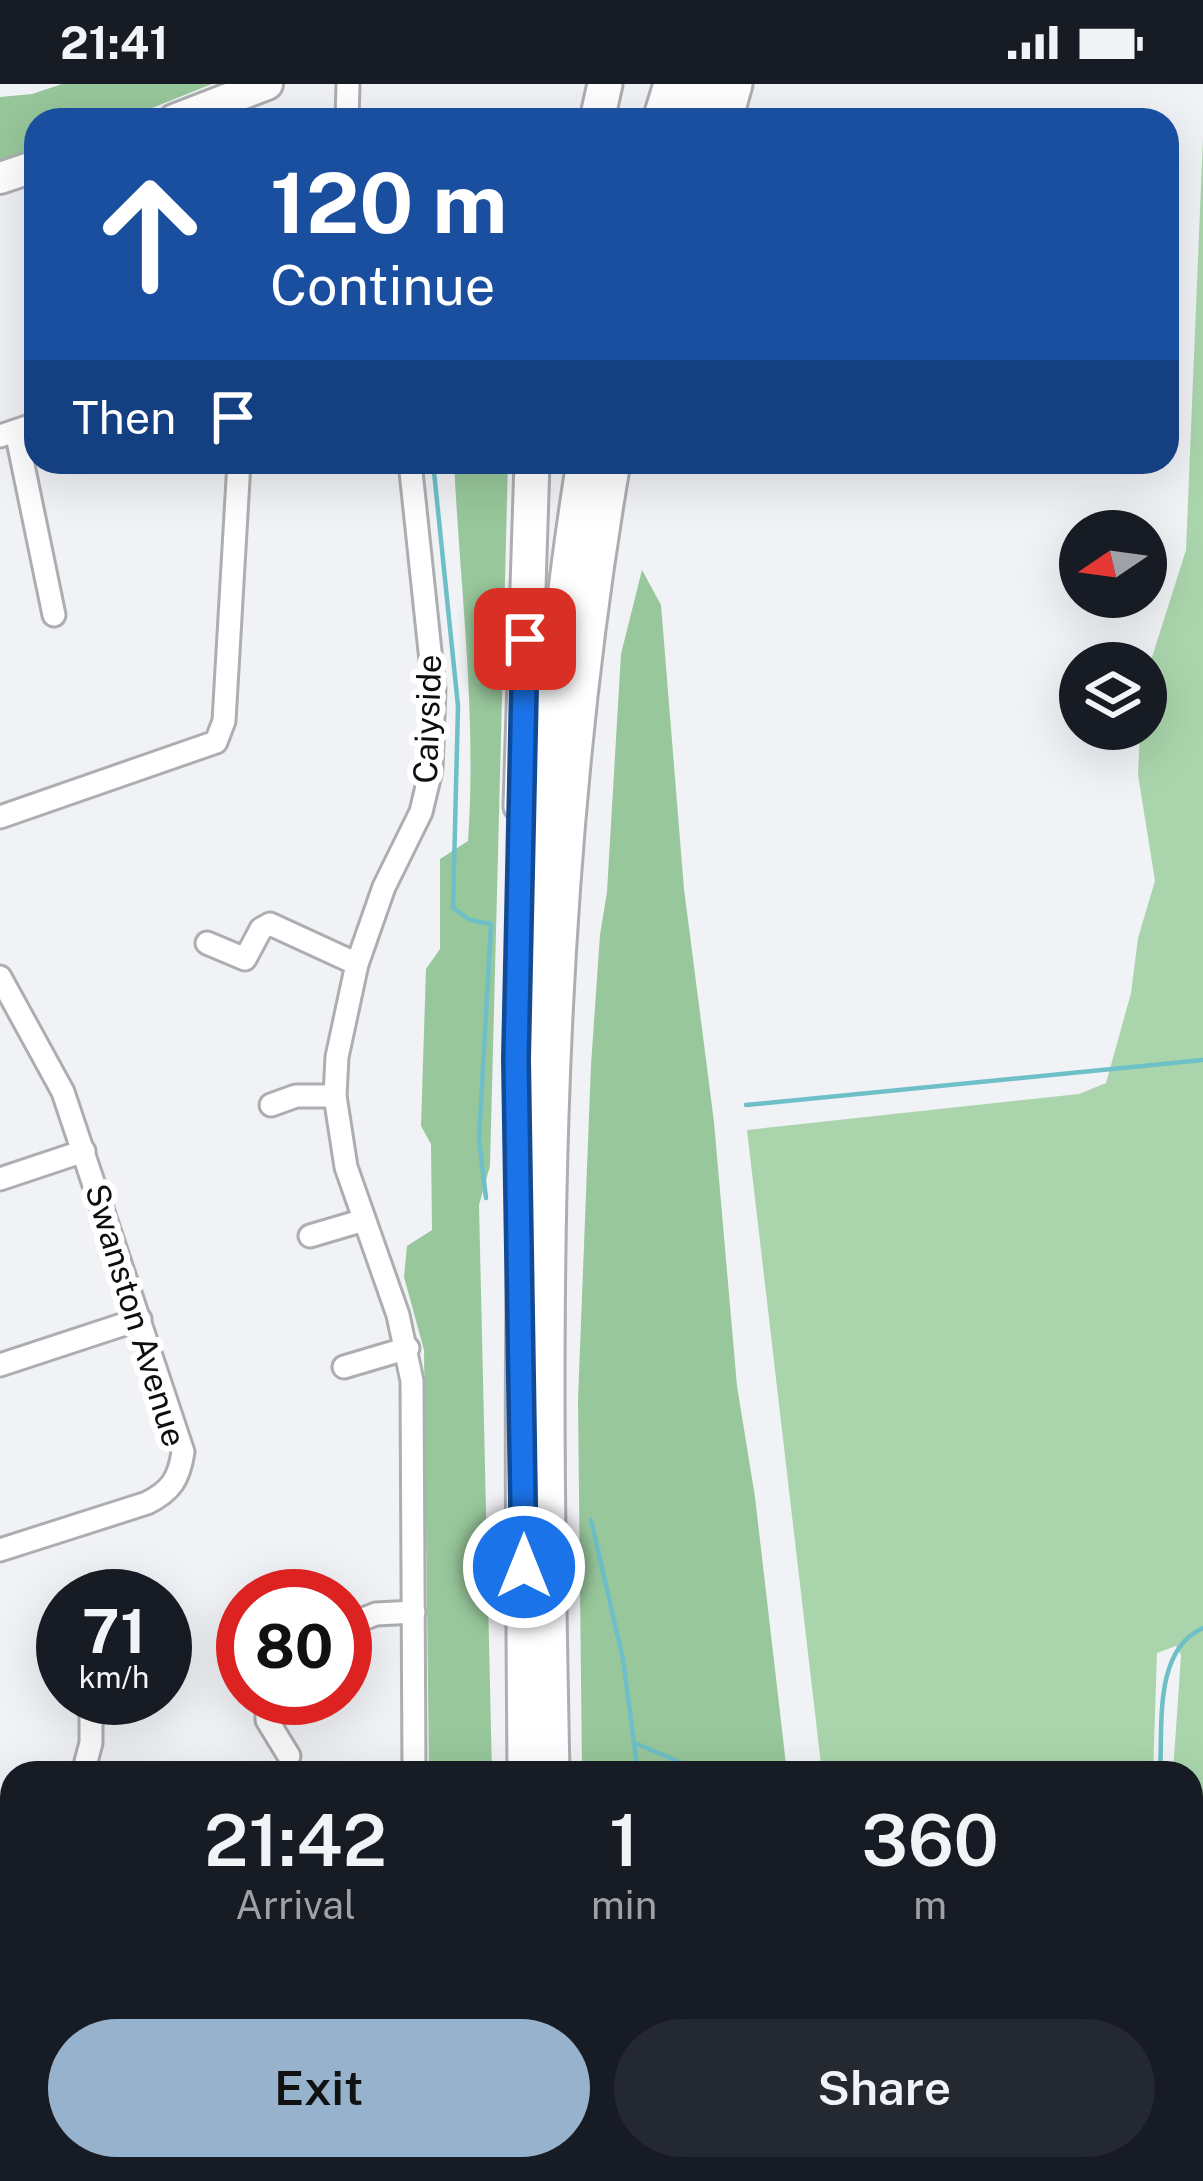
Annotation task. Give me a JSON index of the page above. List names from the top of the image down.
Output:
{
  "streets": {
    "street": ["Caiyside", "Swanston Avenue"]
  },
  "north": "left",
  "page": {
    "status": "21:41",
    "turn": ["120 m", "Continue"],
    "then": "Then",
    "speed": "71 km/h",
    "limit": "80",
    "eta": [
      "21:42",
      "Arrival",
      "1",
      "min",
      "360",
      "m"
    ],
    "buttons": ["Exit", "Share"]
  }
}
